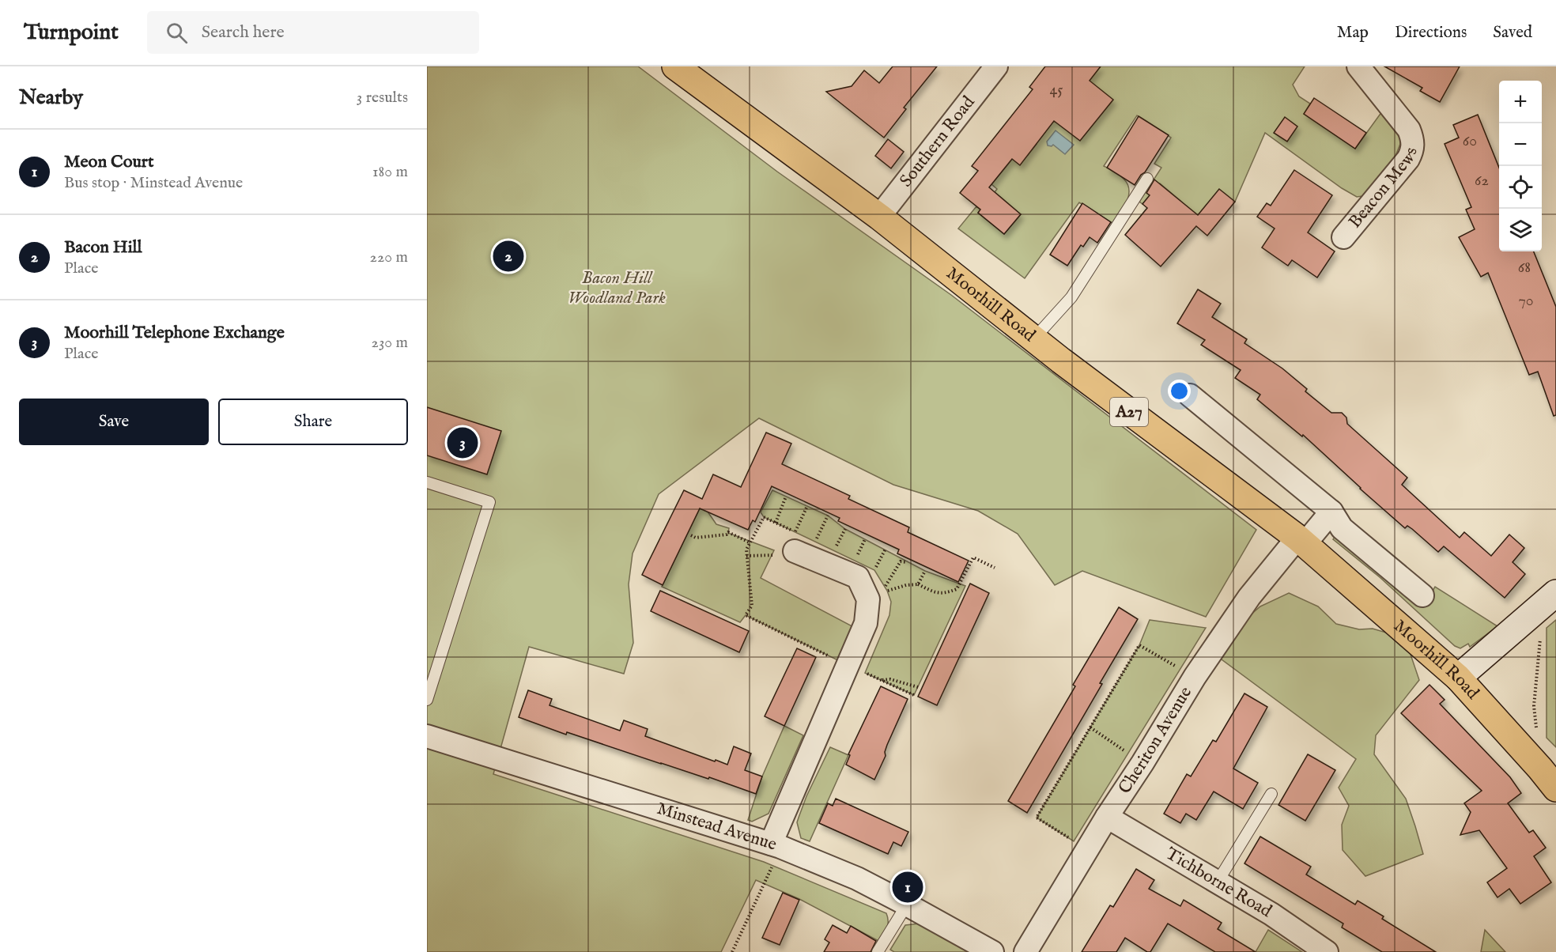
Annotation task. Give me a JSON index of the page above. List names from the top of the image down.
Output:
{
  "streets": {
    "main road": ["Moorhill Road", "A27"],
    "street": [
      "Southern Road",
      "Beacon Mews",
      "Cheriton Avenue",
      "Minstead Avenue",
      "Tichborne Road"
    ]
  },
  "crossings": [
    ["Southern Road", "Moorhill Road"],
    ["Moorhill Road", "Cheriton Avenue"],
    ["Cheriton Avenue", "Tichborne Road"]
  ],
  "parks": ["Bacon Hill Woodland Park"],
  "house_numbers": [
    "45",
    "60",
    "62",
    "68",
    "70"
  ],
  "page": {
    "header": "Turnpoint",
    "search": "Search here",
    "nav": ["Map", "Directions", "Saved"],
    "heading": ["Nearby", "3 results"],
    "map_buttons": ["+", "−"],
    "list": [
      {
        "mark": "1",
        "name": "Meon Court",
        "note": "Bus stop · Minstead Avenue",
        "value": "180 m"
      },
      {
        "mark": "2",
        "name": "Bacon Hill",
        "note": "Place",
        "value": "220 m"
      },
      {
        "mark": "3",
        "name": "Moorhill Telephone Exchange",
        "note": "Place",
        "value": "230 m"
      }
    ],
    "pins": ["2", "3", "1"],
    "buttons": ["Save", "Share"]
  }
}
